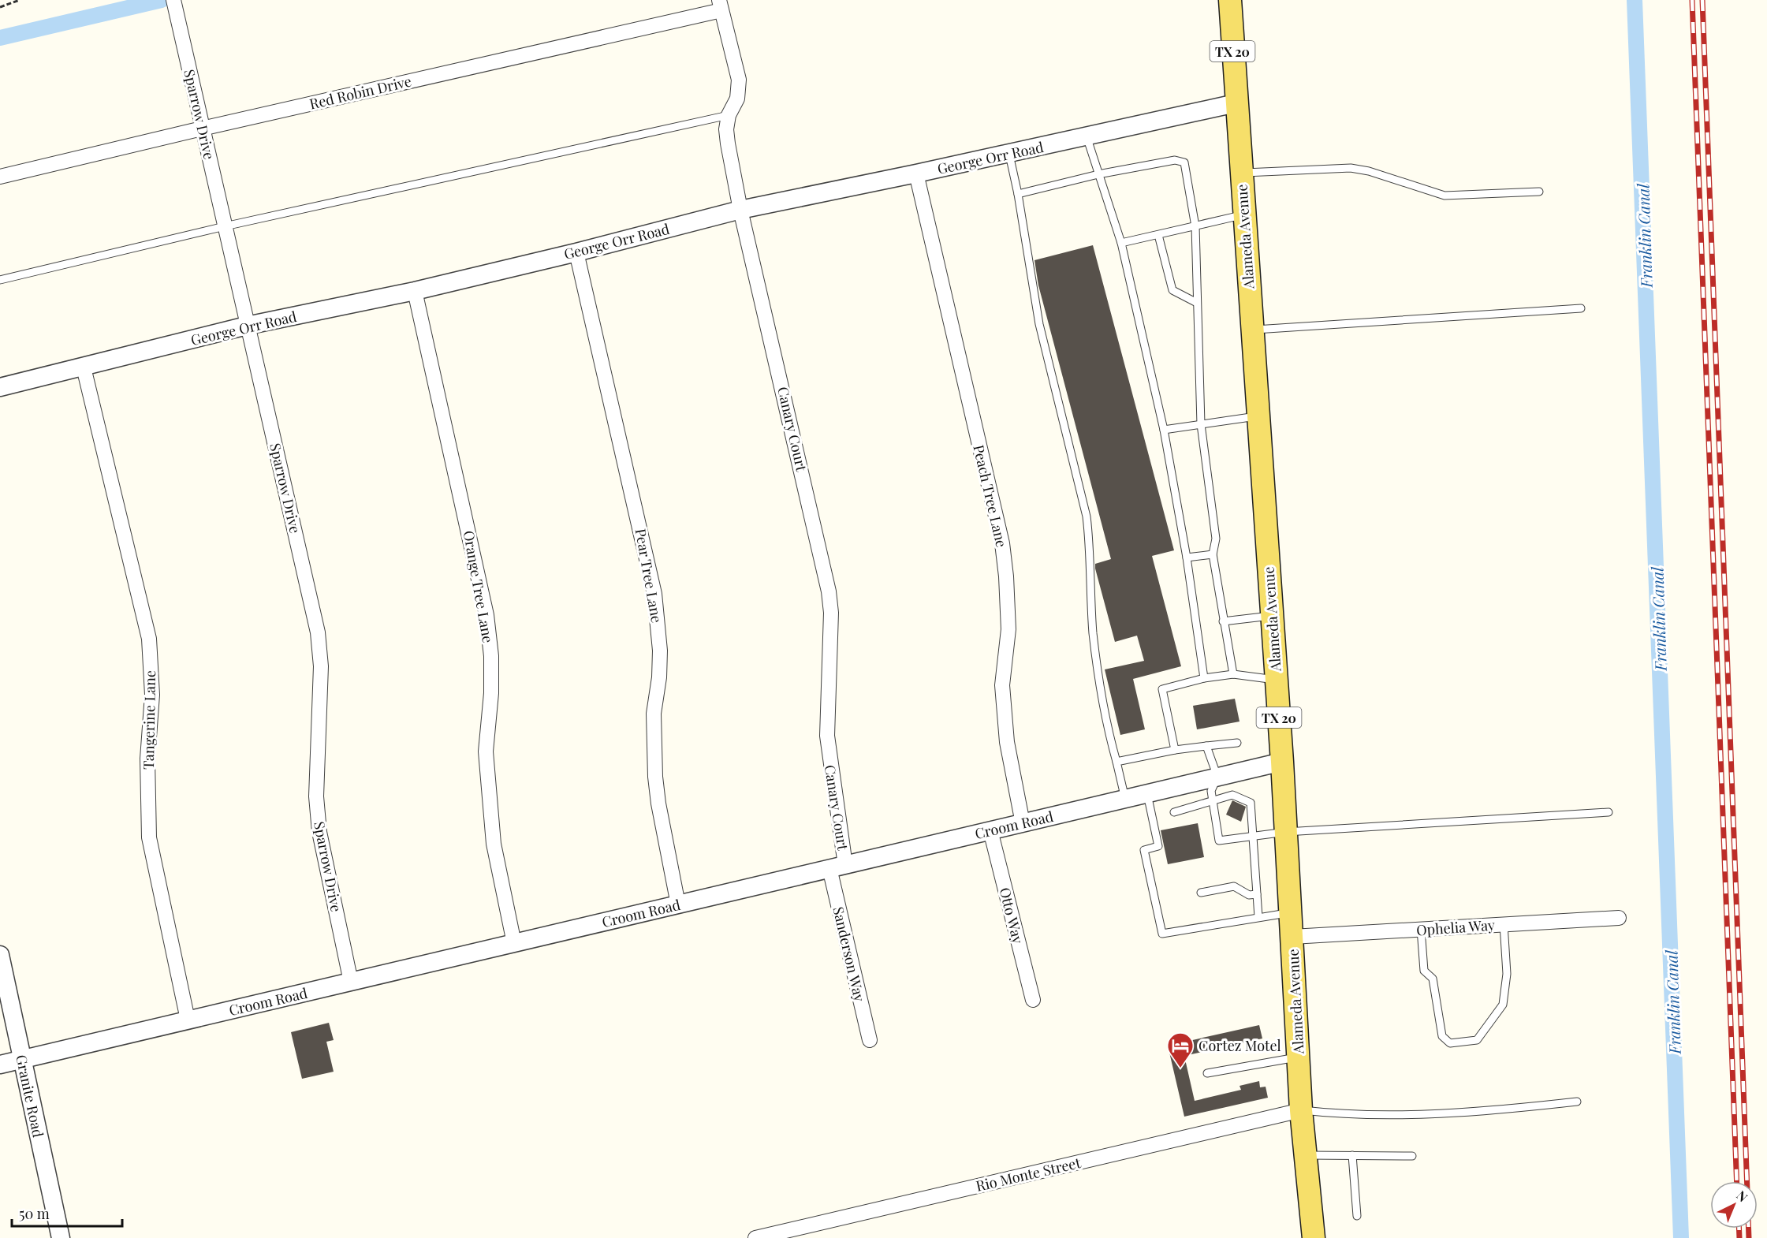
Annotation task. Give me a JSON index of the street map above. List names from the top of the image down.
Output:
{
  "streets": {
    "main road": ["TX 20", "Alameda Avenue"],
    "street": [
      "Red Robin Drive",
      "Sparrow Drive",
      "George Orr Road",
      "Canary Court",
      "Peach Tree Lane",
      "Pear Tree Lane",
      "Orange Tree Lane",
      "Tangerine Lane",
      "Croom Road",
      "Otto Way",
      "Ophelia Way",
      "Sanderson Way",
      "Granite Road",
      "Rio Monte Street"
    ]
  },
  "crossings": [
    ["Red Robin Drive", "Sparrow Drive"],
    ["Red Robin Drive", "Canary Court"],
    ["Sparrow Drive", "George Orr Road"],
    ["Sparrow Drive", "Croom Road"],
    ["George Orr Road", "Alameda Avenue"],
    ["George Orr Road", "Canary Court"],
    ["George Orr Road", "Peach Tree Lane"],
    ["George Orr Road", "Pear Tree Lane"],
    ["George Orr Road", "Orange Tree Lane"],
    ["George Orr Road", "Tangerine Lane"],
    ["Alameda Avenue", "Croom Road"],
    ["Alameda Avenue", "Ophelia Way"],
    ["Alameda Avenue", "Rio Monte Street"],
    ["Canary Court", "Croom Road"],
    ["Canary Court", "Sanderson Way"],
    ["Peach Tree Lane", "Croom Road"],
    ["Pear Tree Lane", "Croom Road"],
    ["Orange Tree Lane", "Croom Road"],
    ["Tangerine Lane", "Croom Road"],
    ["Croom Road", "Otto Way"],
    ["Croom Road", "Sanderson Way"],
    ["Croom Road", "Granite Road"]
  ],
  "water": ["Franklin Canal"],
  "places": {
    "hotel": ["Cortez Motel"]
  },
  "scale_bar": "50 m",
  "north": "top right"
}
